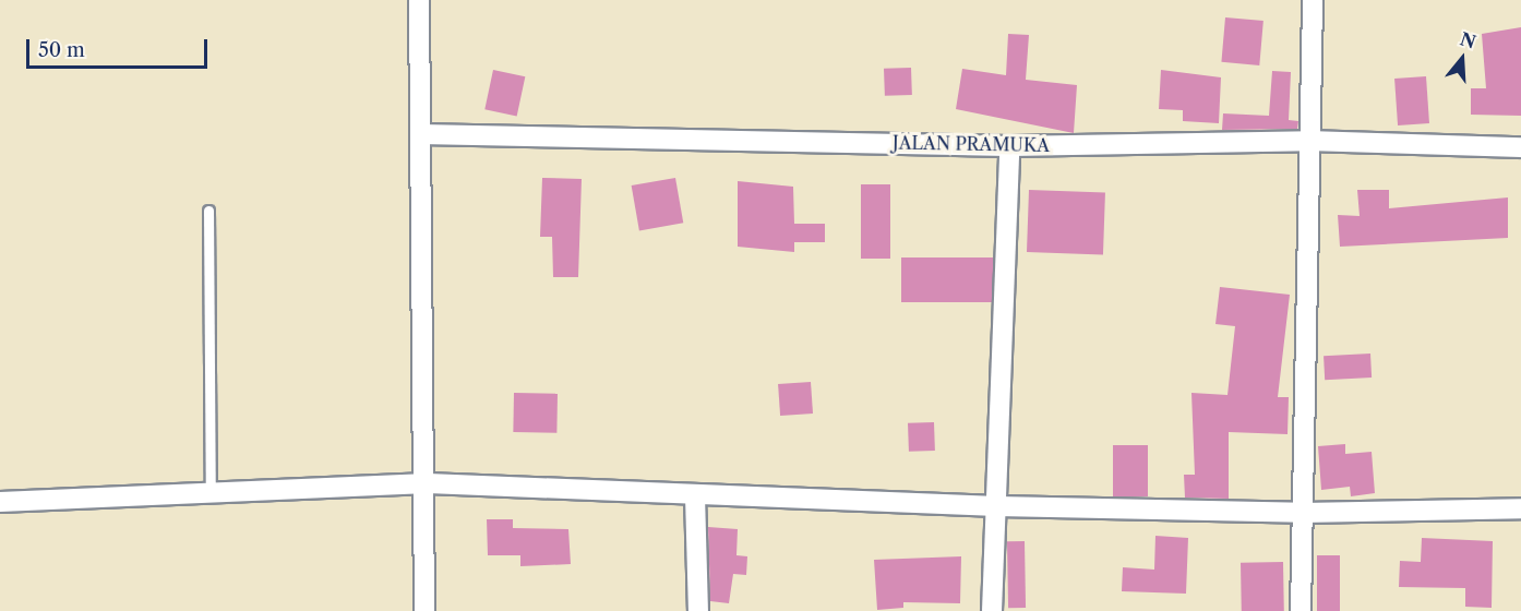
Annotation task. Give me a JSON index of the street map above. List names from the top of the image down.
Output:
{
  "streets": {
    "street": ["JALAN PRAMUKA"]
  },
  "scale_bar": "50 m",
  "north": "top"
}
